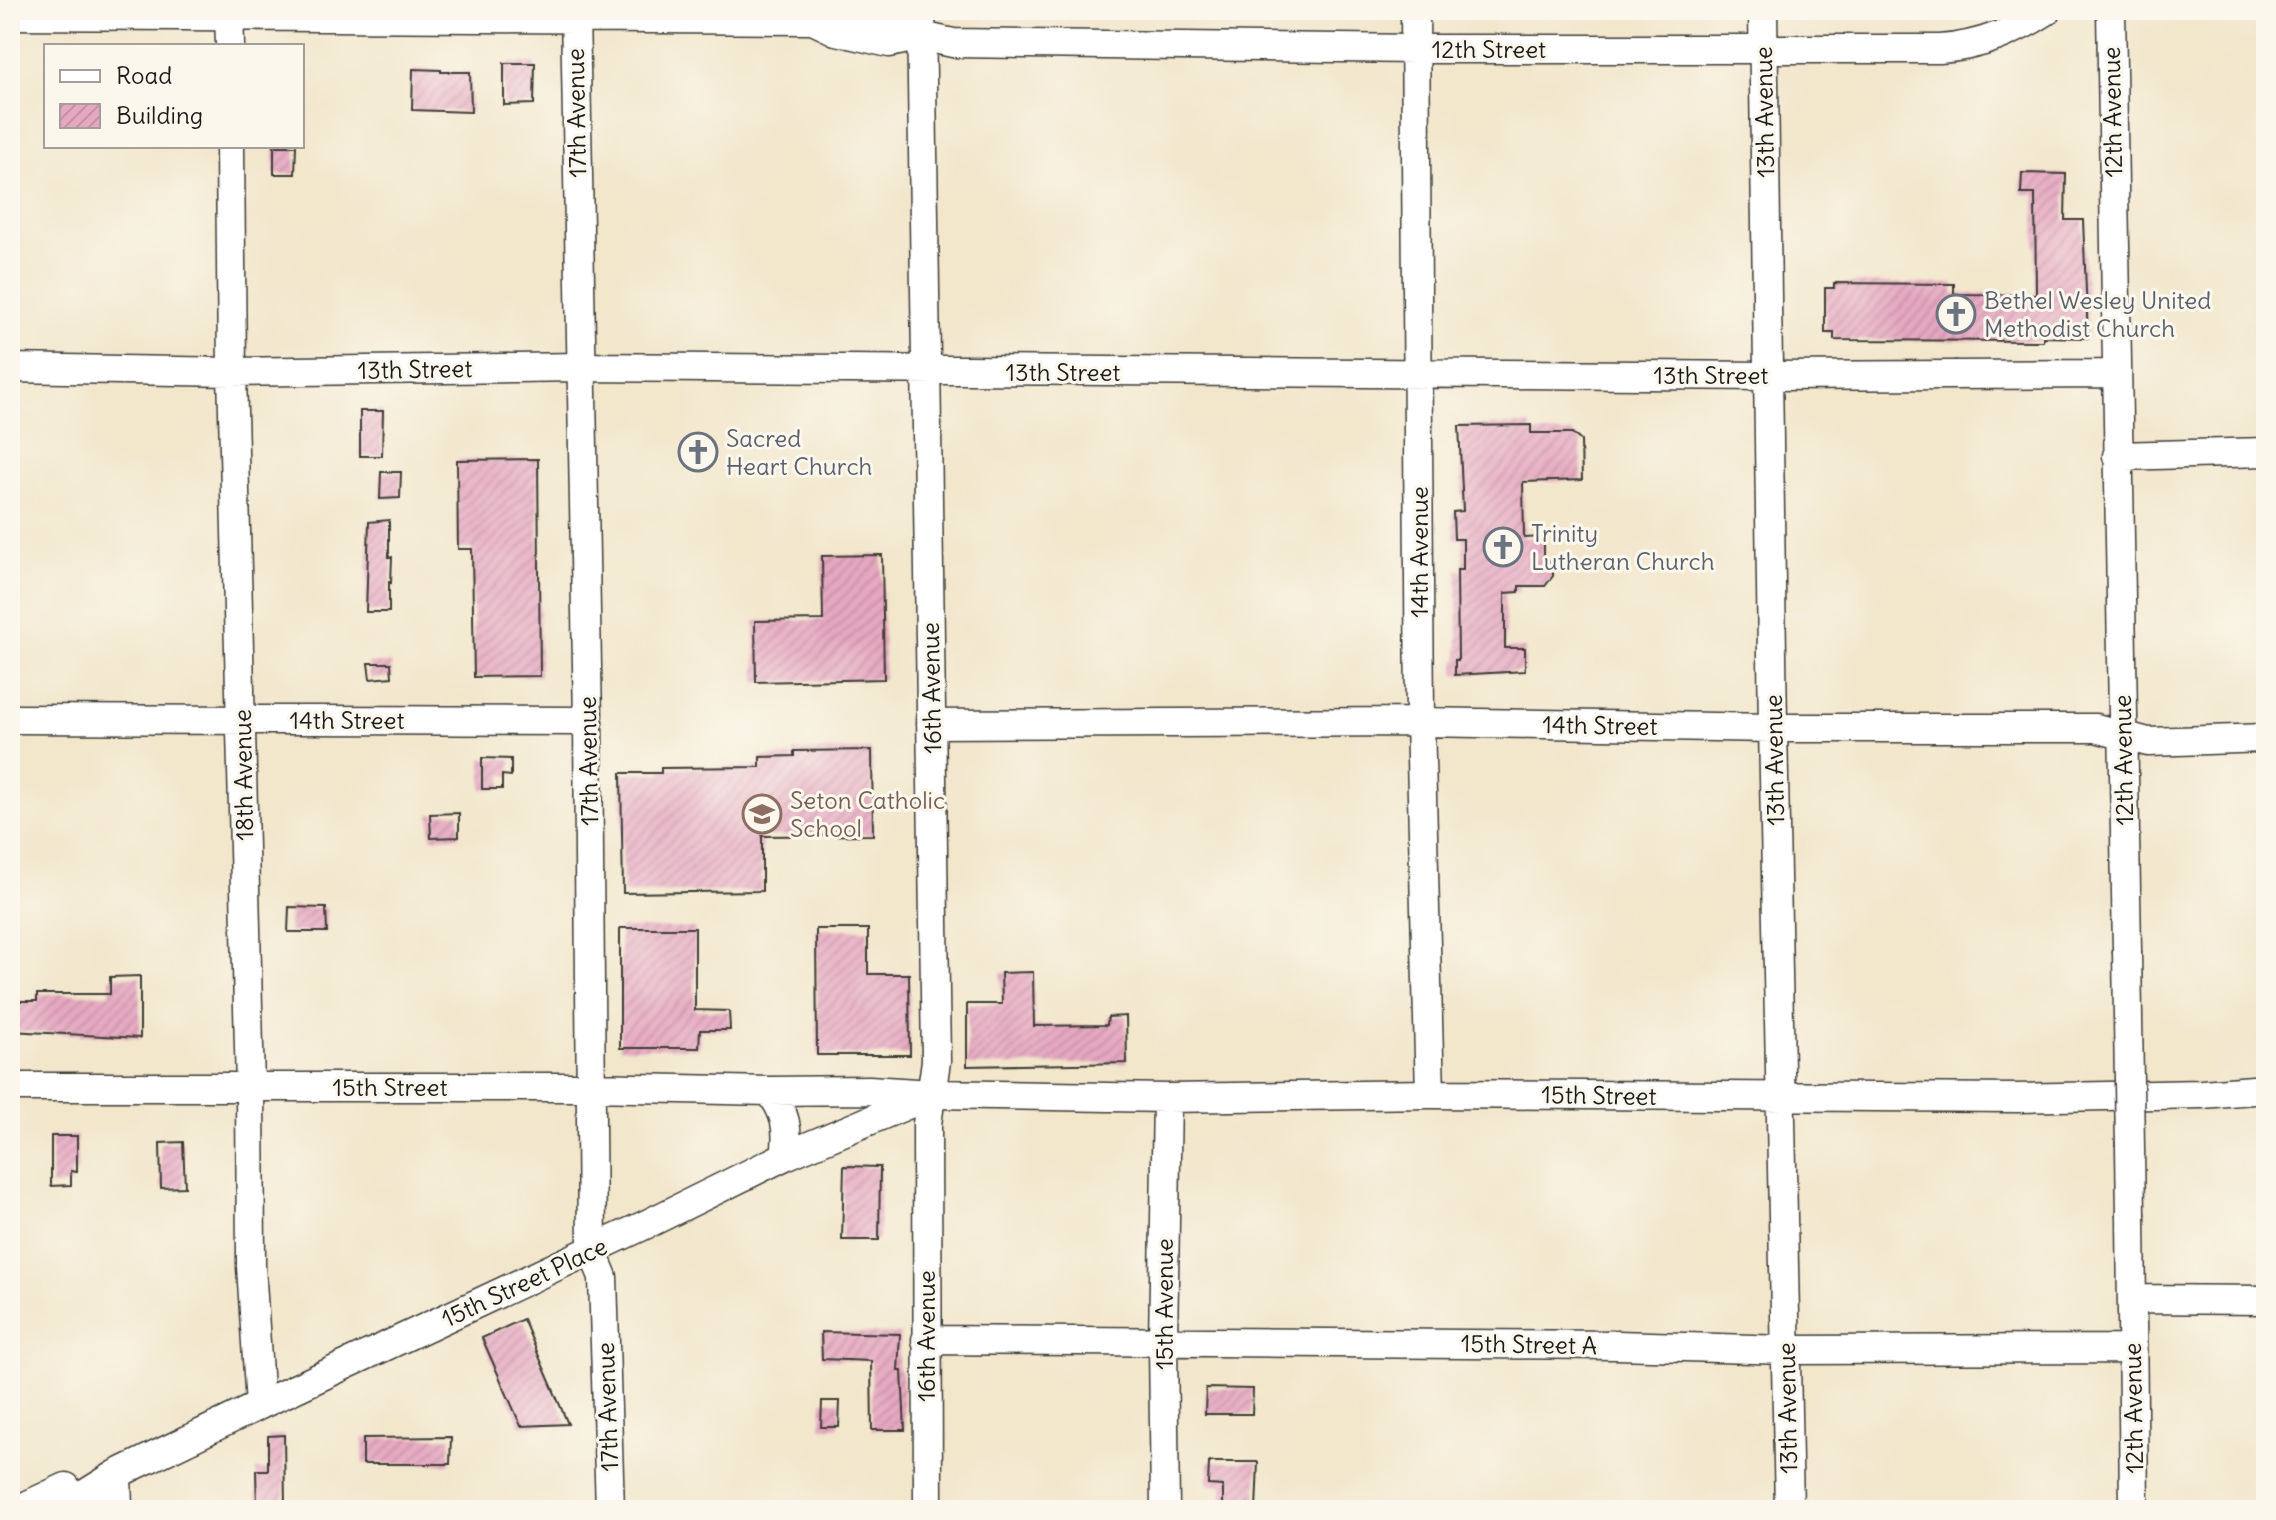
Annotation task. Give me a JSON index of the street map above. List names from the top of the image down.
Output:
{
  "streets": {
    "street": [
      "12th Street",
      "13th Avenue",
      "12th Avenue",
      "17th Avenue",
      "13th Street",
      "14th Avenue",
      "16th Avenue",
      "14th Street",
      "18th Avenue",
      "15th Street",
      "15th Street Place",
      "15th Avenue",
      "15th Street A"
    ]
  },
  "crossings": [
    ["12th Street", "13th Avenue"],
    ["12th Street", "17th Avenue"],
    ["12th Street", "14th Avenue"],
    ["12th Street", "16th Avenue"],
    ["13th Avenue", "13th Street"],
    ["13th Avenue", "14th Street"],
    ["13th Avenue", "15th Street"],
    ["13th Avenue", "15th Street A"],
    ["12th Avenue", "13th Street"],
    ["12th Avenue", "14th Street"],
    ["12th Avenue", "15th Street A"],
    ["17th Avenue", "13th Street"],
    ["17th Avenue", "14th Street"],
    ["17th Avenue", "15th Street"],
    ["17th Avenue", "15th Street Place"],
    ["13th Street", "14th Avenue"],
    ["13th Street", "16th Avenue"],
    ["13th Street", "18th Avenue"],
    ["14th Avenue", "14th Street"],
    ["14th Avenue", "15th Street"],
    ["16th Avenue", "14th Street"],
    ["16th Avenue", "15th Street"],
    ["16th Avenue", "15th Street Place"],
    ["16th Avenue", "15th Street A"],
    ["14th Street", "18th Avenue"],
    ["18th Avenue", "15th Street"],
    ["18th Avenue", "15th Street Place"],
    ["15th Street", "15th Street Place"],
    ["15th Street", "15th Avenue"],
    ["15th Avenue", "15th Street A"]
  ],
  "places": {
    "church": ["Bethel Wesley United Methodist Church", "Sacred Heart Church", "Trinity Lutheran Church"],
    "school or university": ["Seton Catholic School"]
  },
  "legend": ["Road", "Building"]
}
